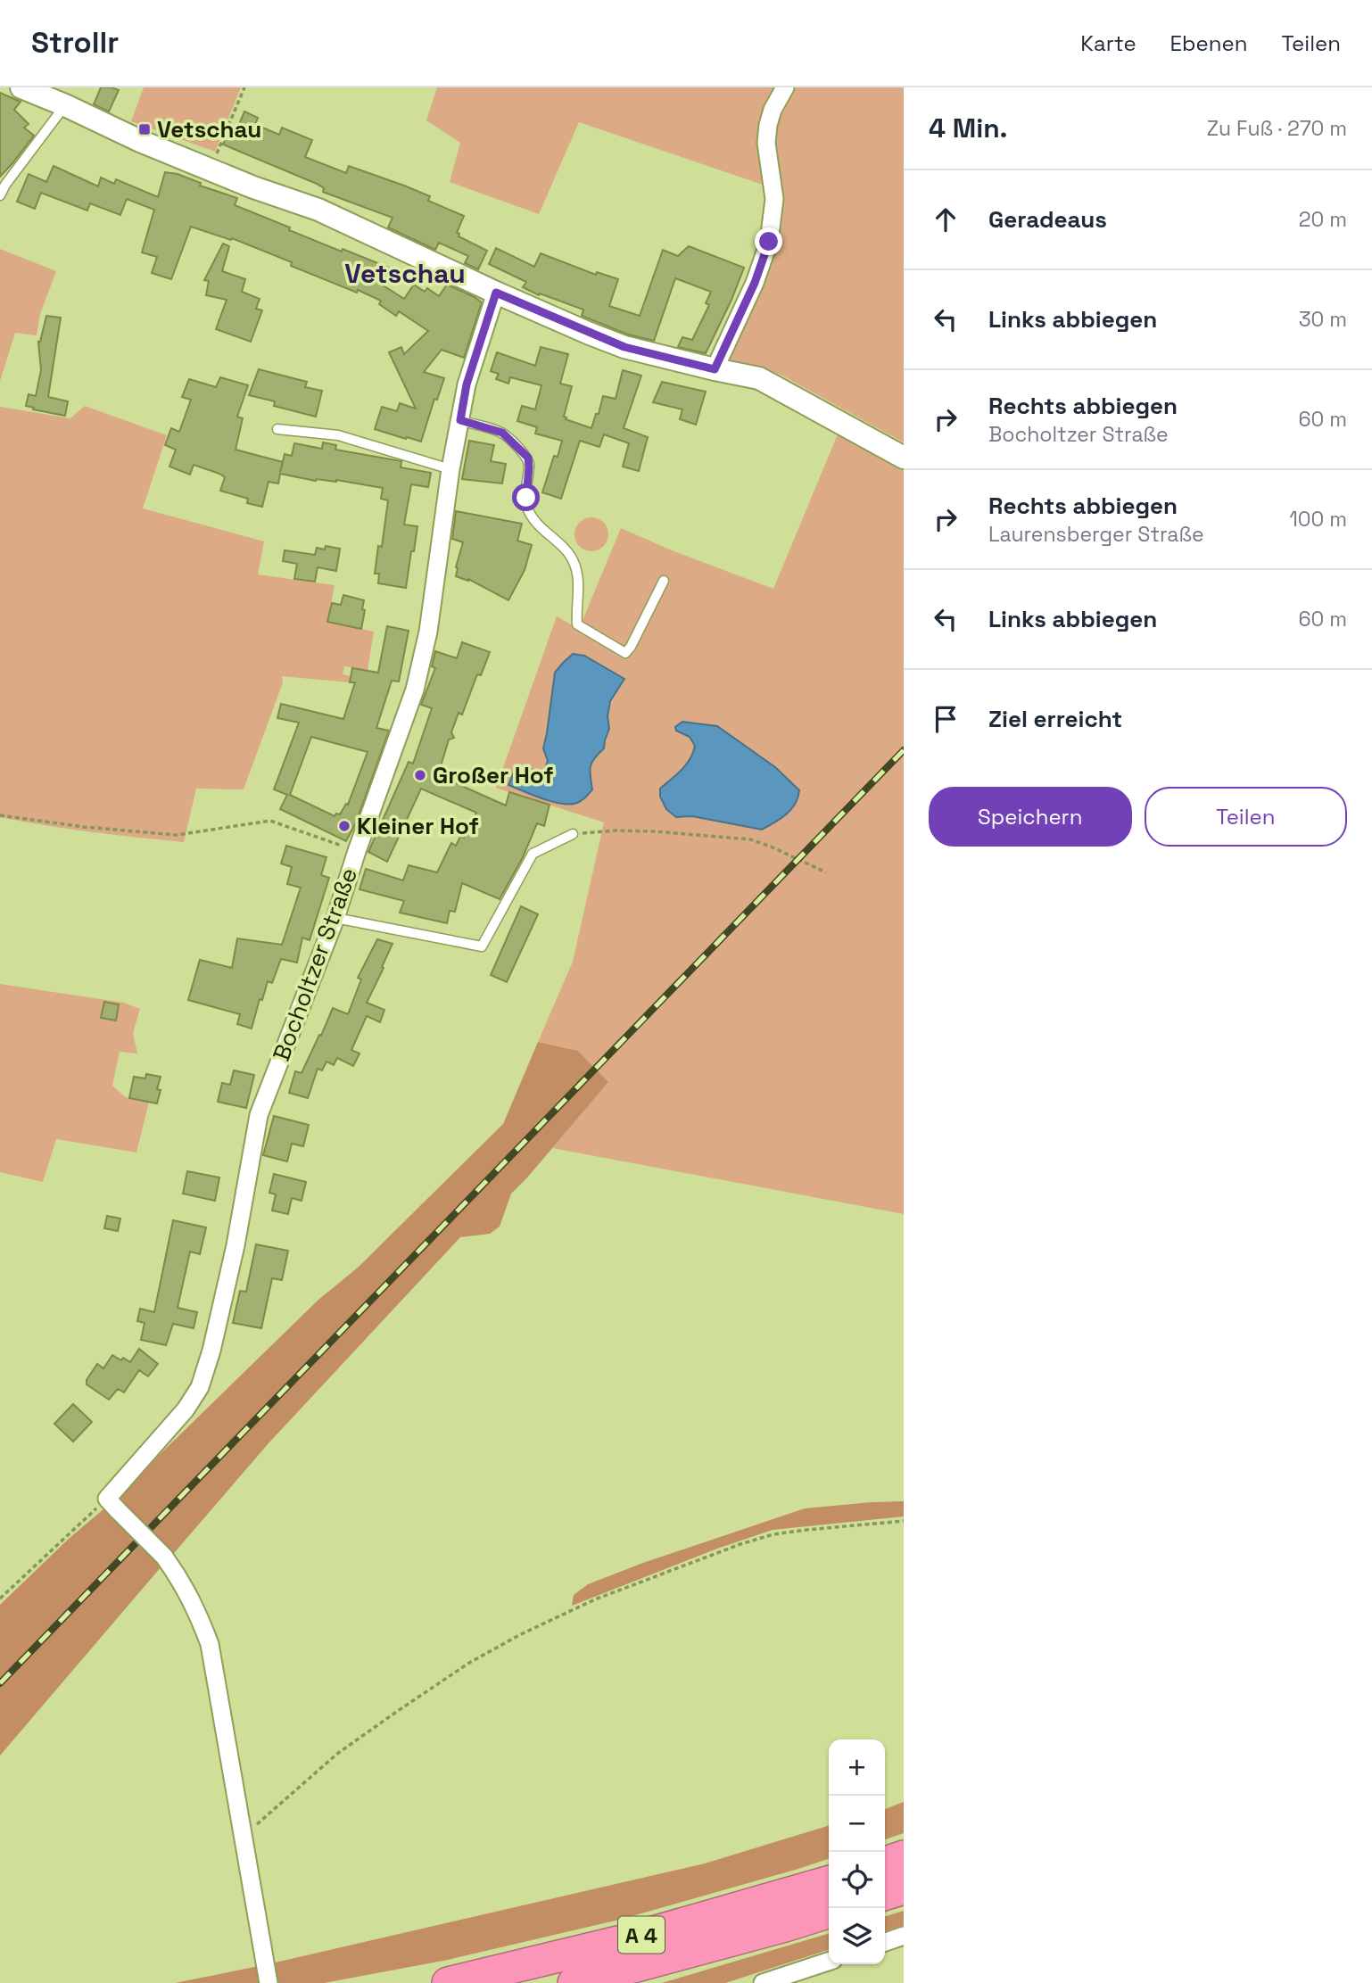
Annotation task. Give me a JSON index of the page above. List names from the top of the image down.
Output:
{
  "streets": {
    "highway": ["A 4"],
    "street": ["Bocholtzer Straße"]
  },
  "districts": ["Vetschau"],
  "places": {
    "transit": ["Vetschau"],
    "other": ["Großer Hof", "Kleiner Hof"]
  },
  "page": {
    "header": "Strollr",
    "nav": ["Karte", "Ebenen", "Teilen"],
    "heading": ["4 Min.", "Zu Fuß · 270 m"],
    "list": [
      ["Geradeaus", "20 m"],
      ["Links abbiegen", "30 m"],
      ["Rechts abbiegen", "Bocholtzer Straße", "60 m"],
      ["Rechts abbiegen", "Laurensberger Straße", "100 m"],
      ["Links abbiegen", "60 m"],
      "Ziel erreicht"
    ],
    "buttons": ["Speichern", "Teilen"],
    "map_buttons": ["+", "−"]
  }
}
